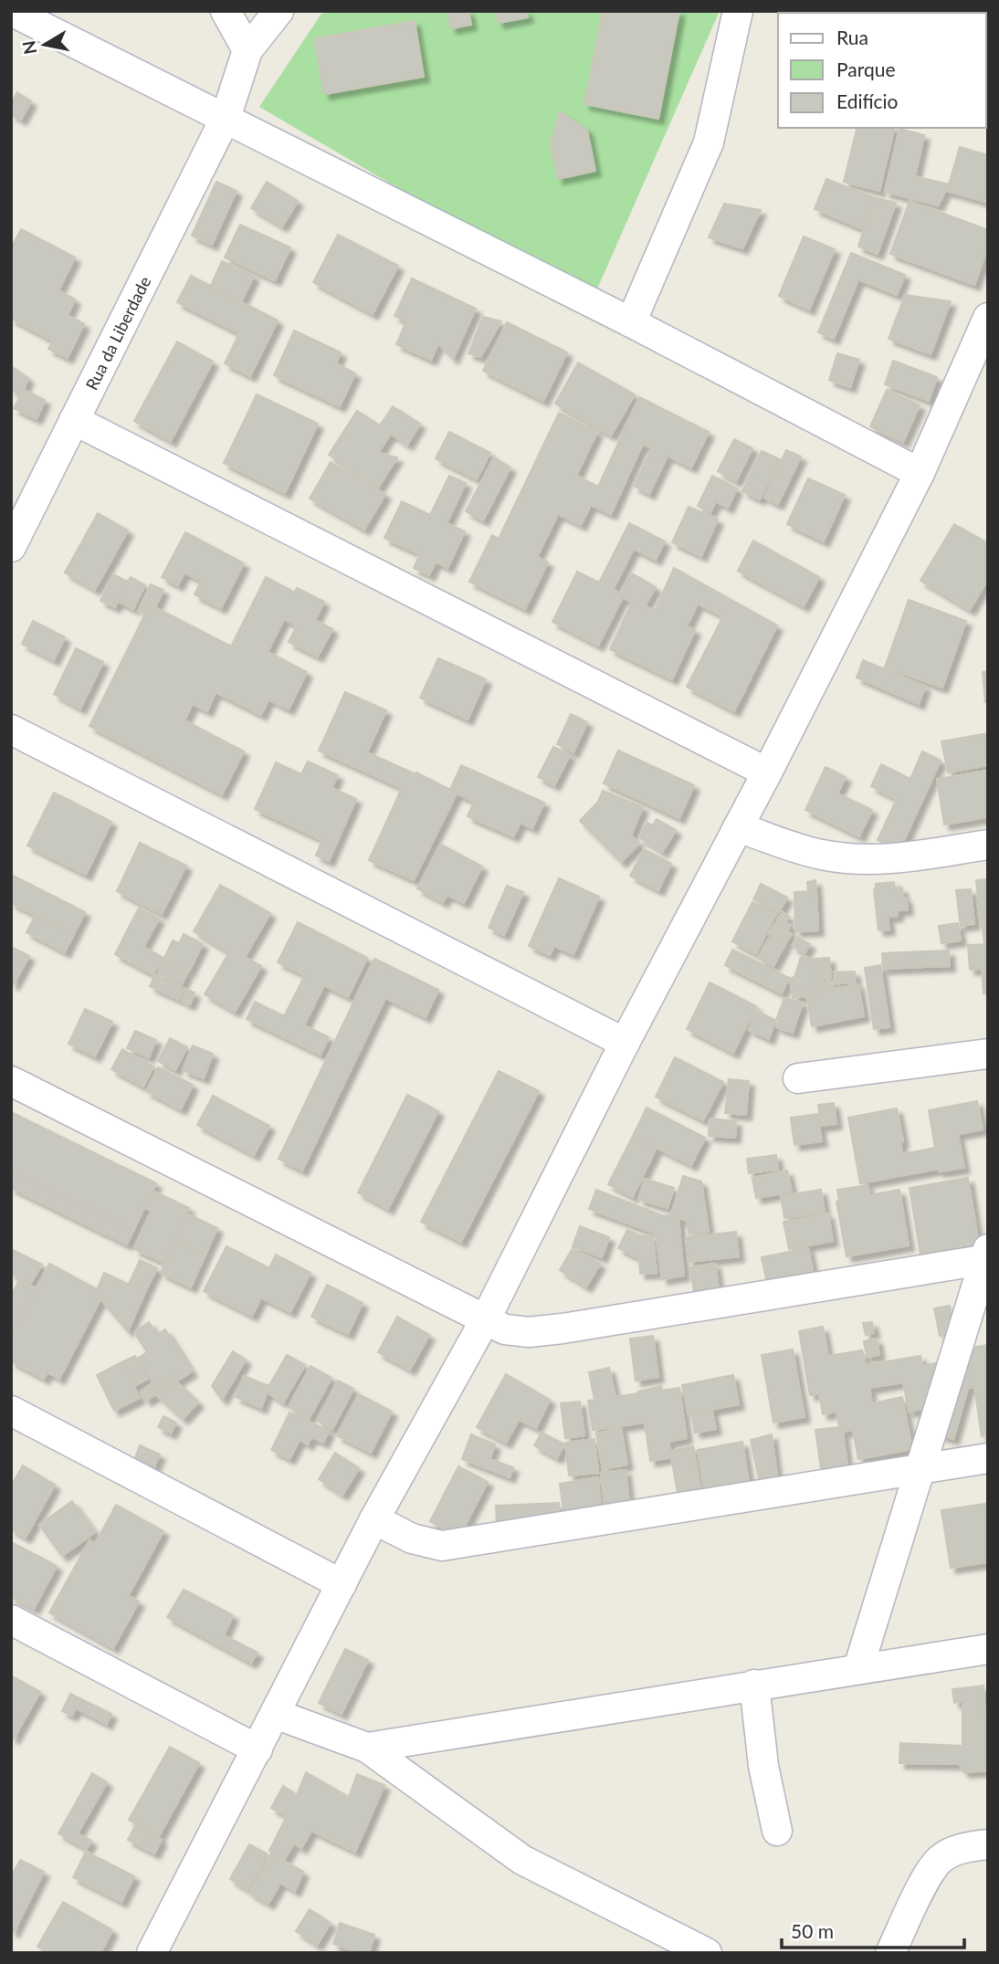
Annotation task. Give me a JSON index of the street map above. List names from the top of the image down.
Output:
{
  "streets": {
    "street": ["Rua da Liberdade"]
  },
  "legend": ["Rua", "Parque", "Edifício"],
  "scale_bar": "50 m",
  "north": "left"
}
